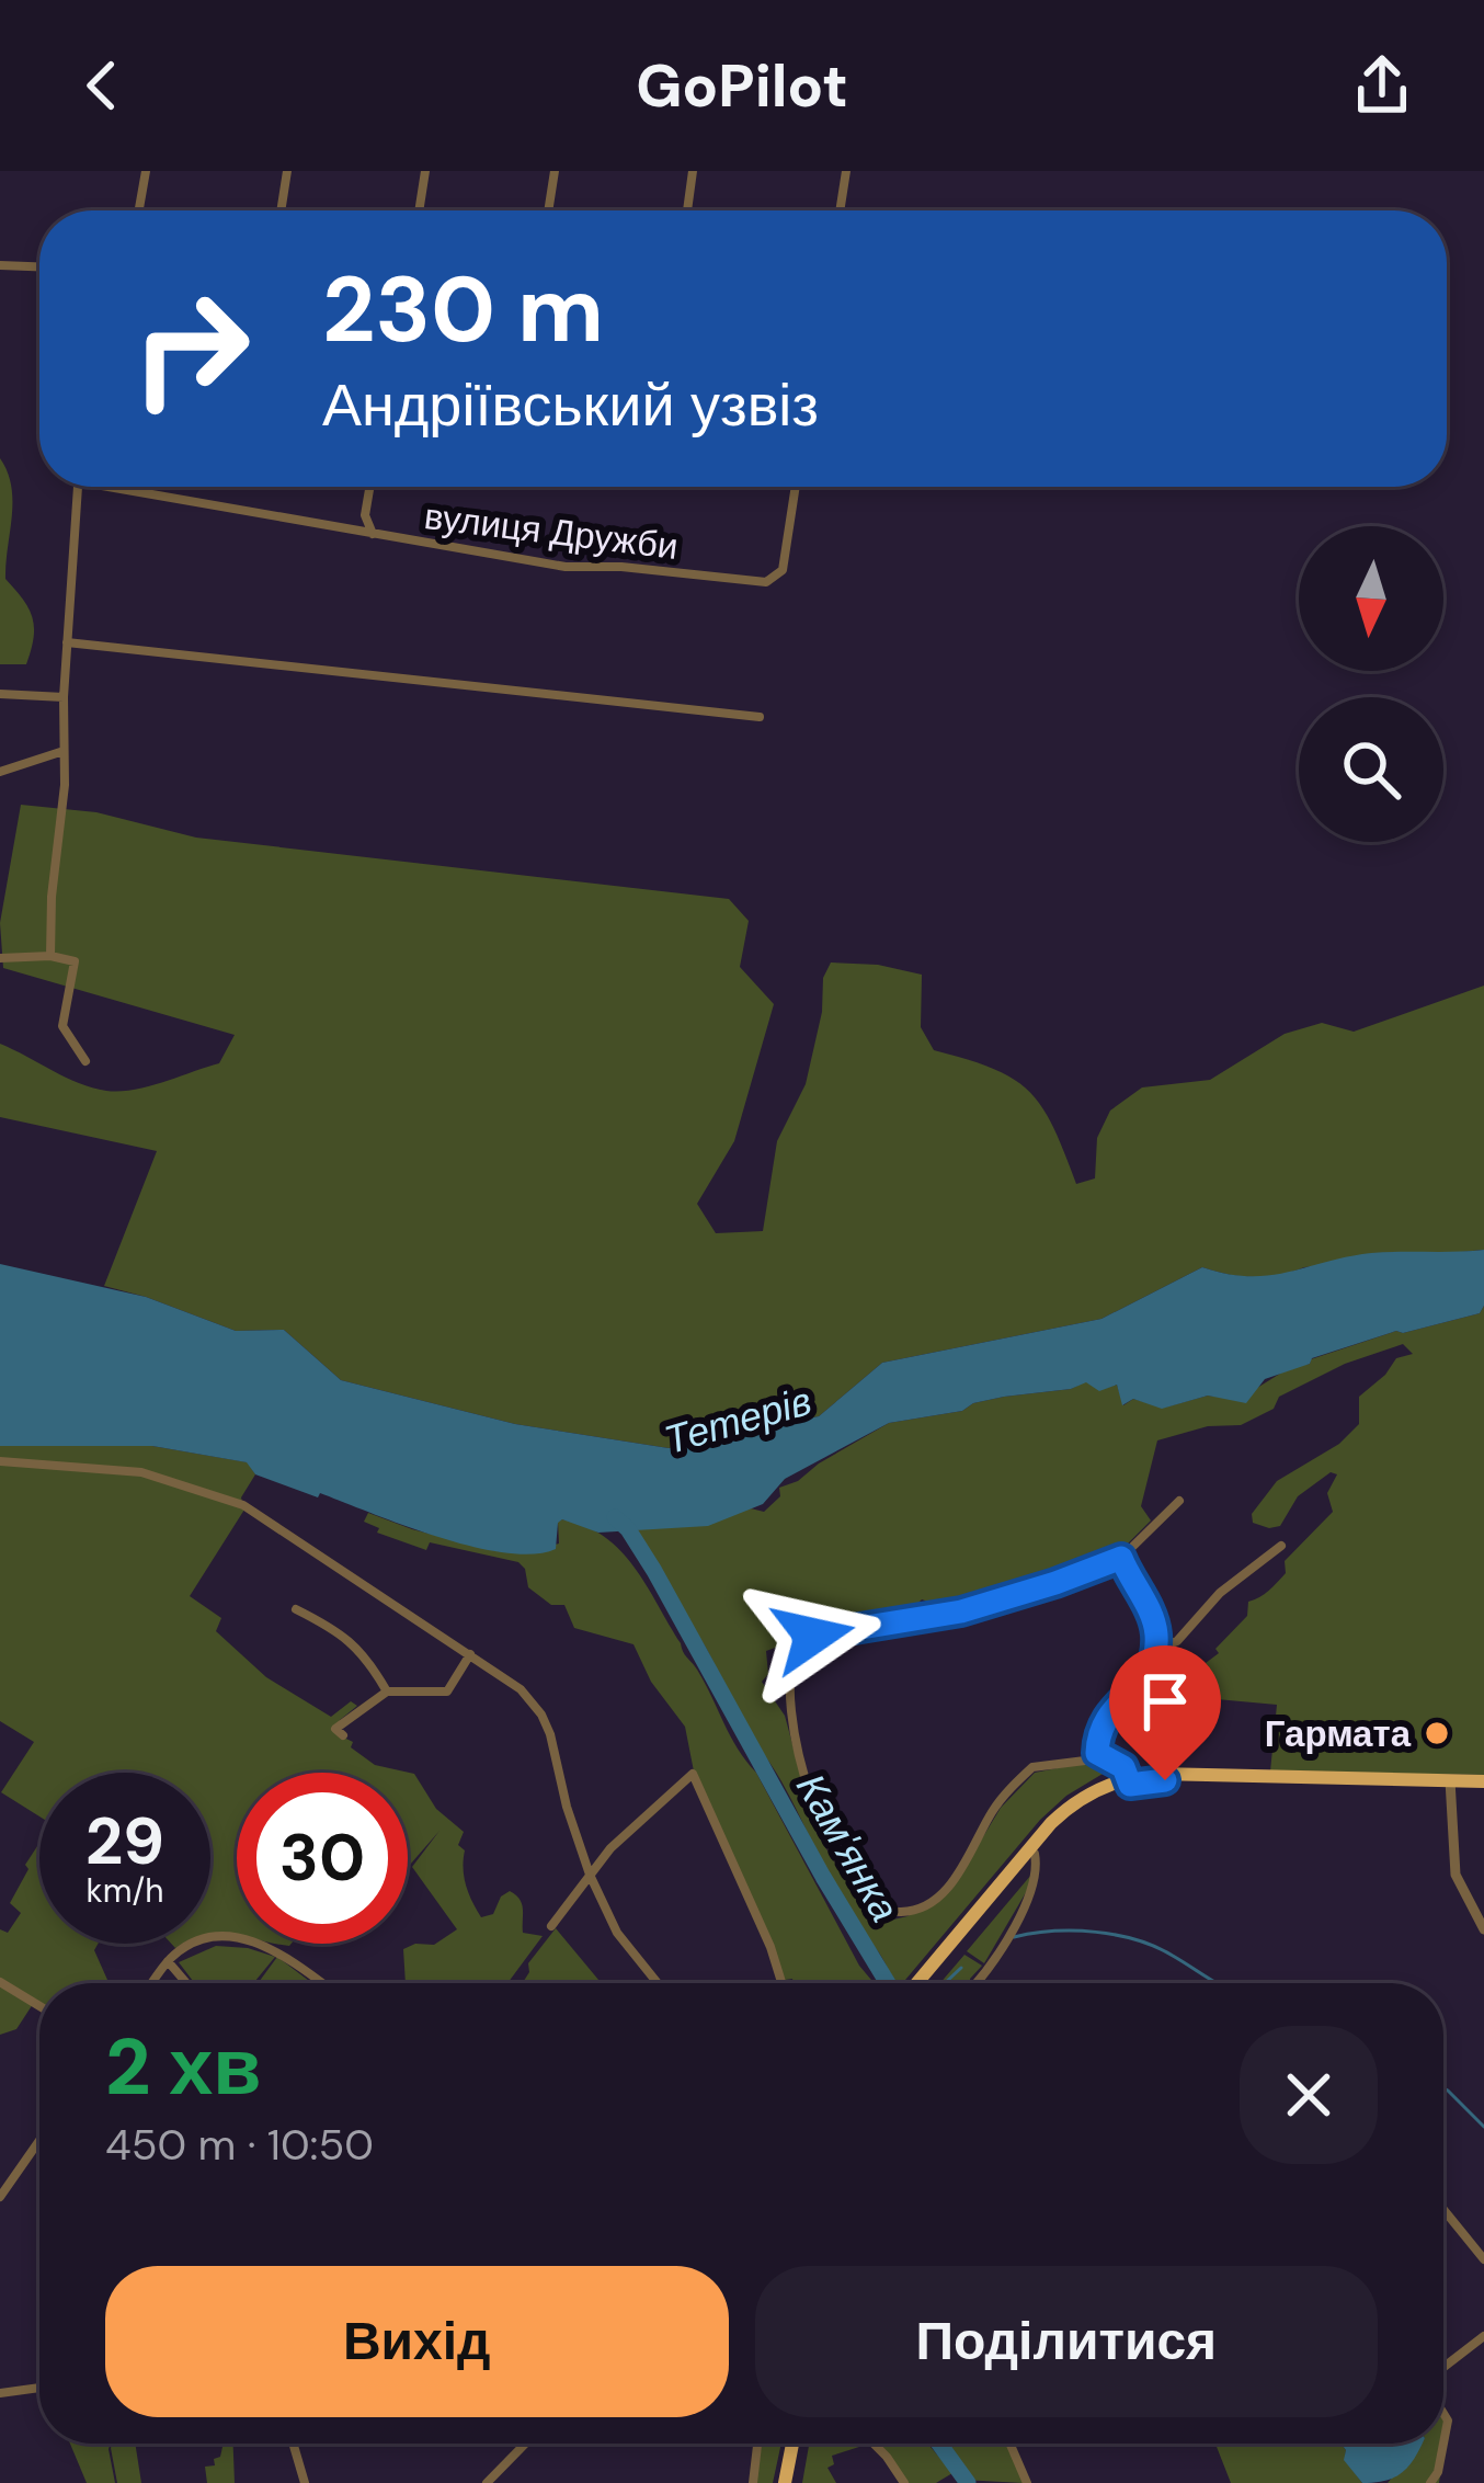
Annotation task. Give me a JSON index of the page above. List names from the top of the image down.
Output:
{
  "streets": {
    "street": ["вулиця Дружби"]
  },
  "water": ["Тетерів", "Кам'янка"],
  "places": ["Гармата"],
  "north": "bottom",
  "page": {
    "header": "GoPilot",
    "turn": ["230 m", "Андріївський узвіз"],
    "speed": "29 km/h",
    "limit": "30",
    "heading": ["2 хв", "450 m · 10:50"],
    "buttons": ["Вихід", "Поділитися"]
  }
}
